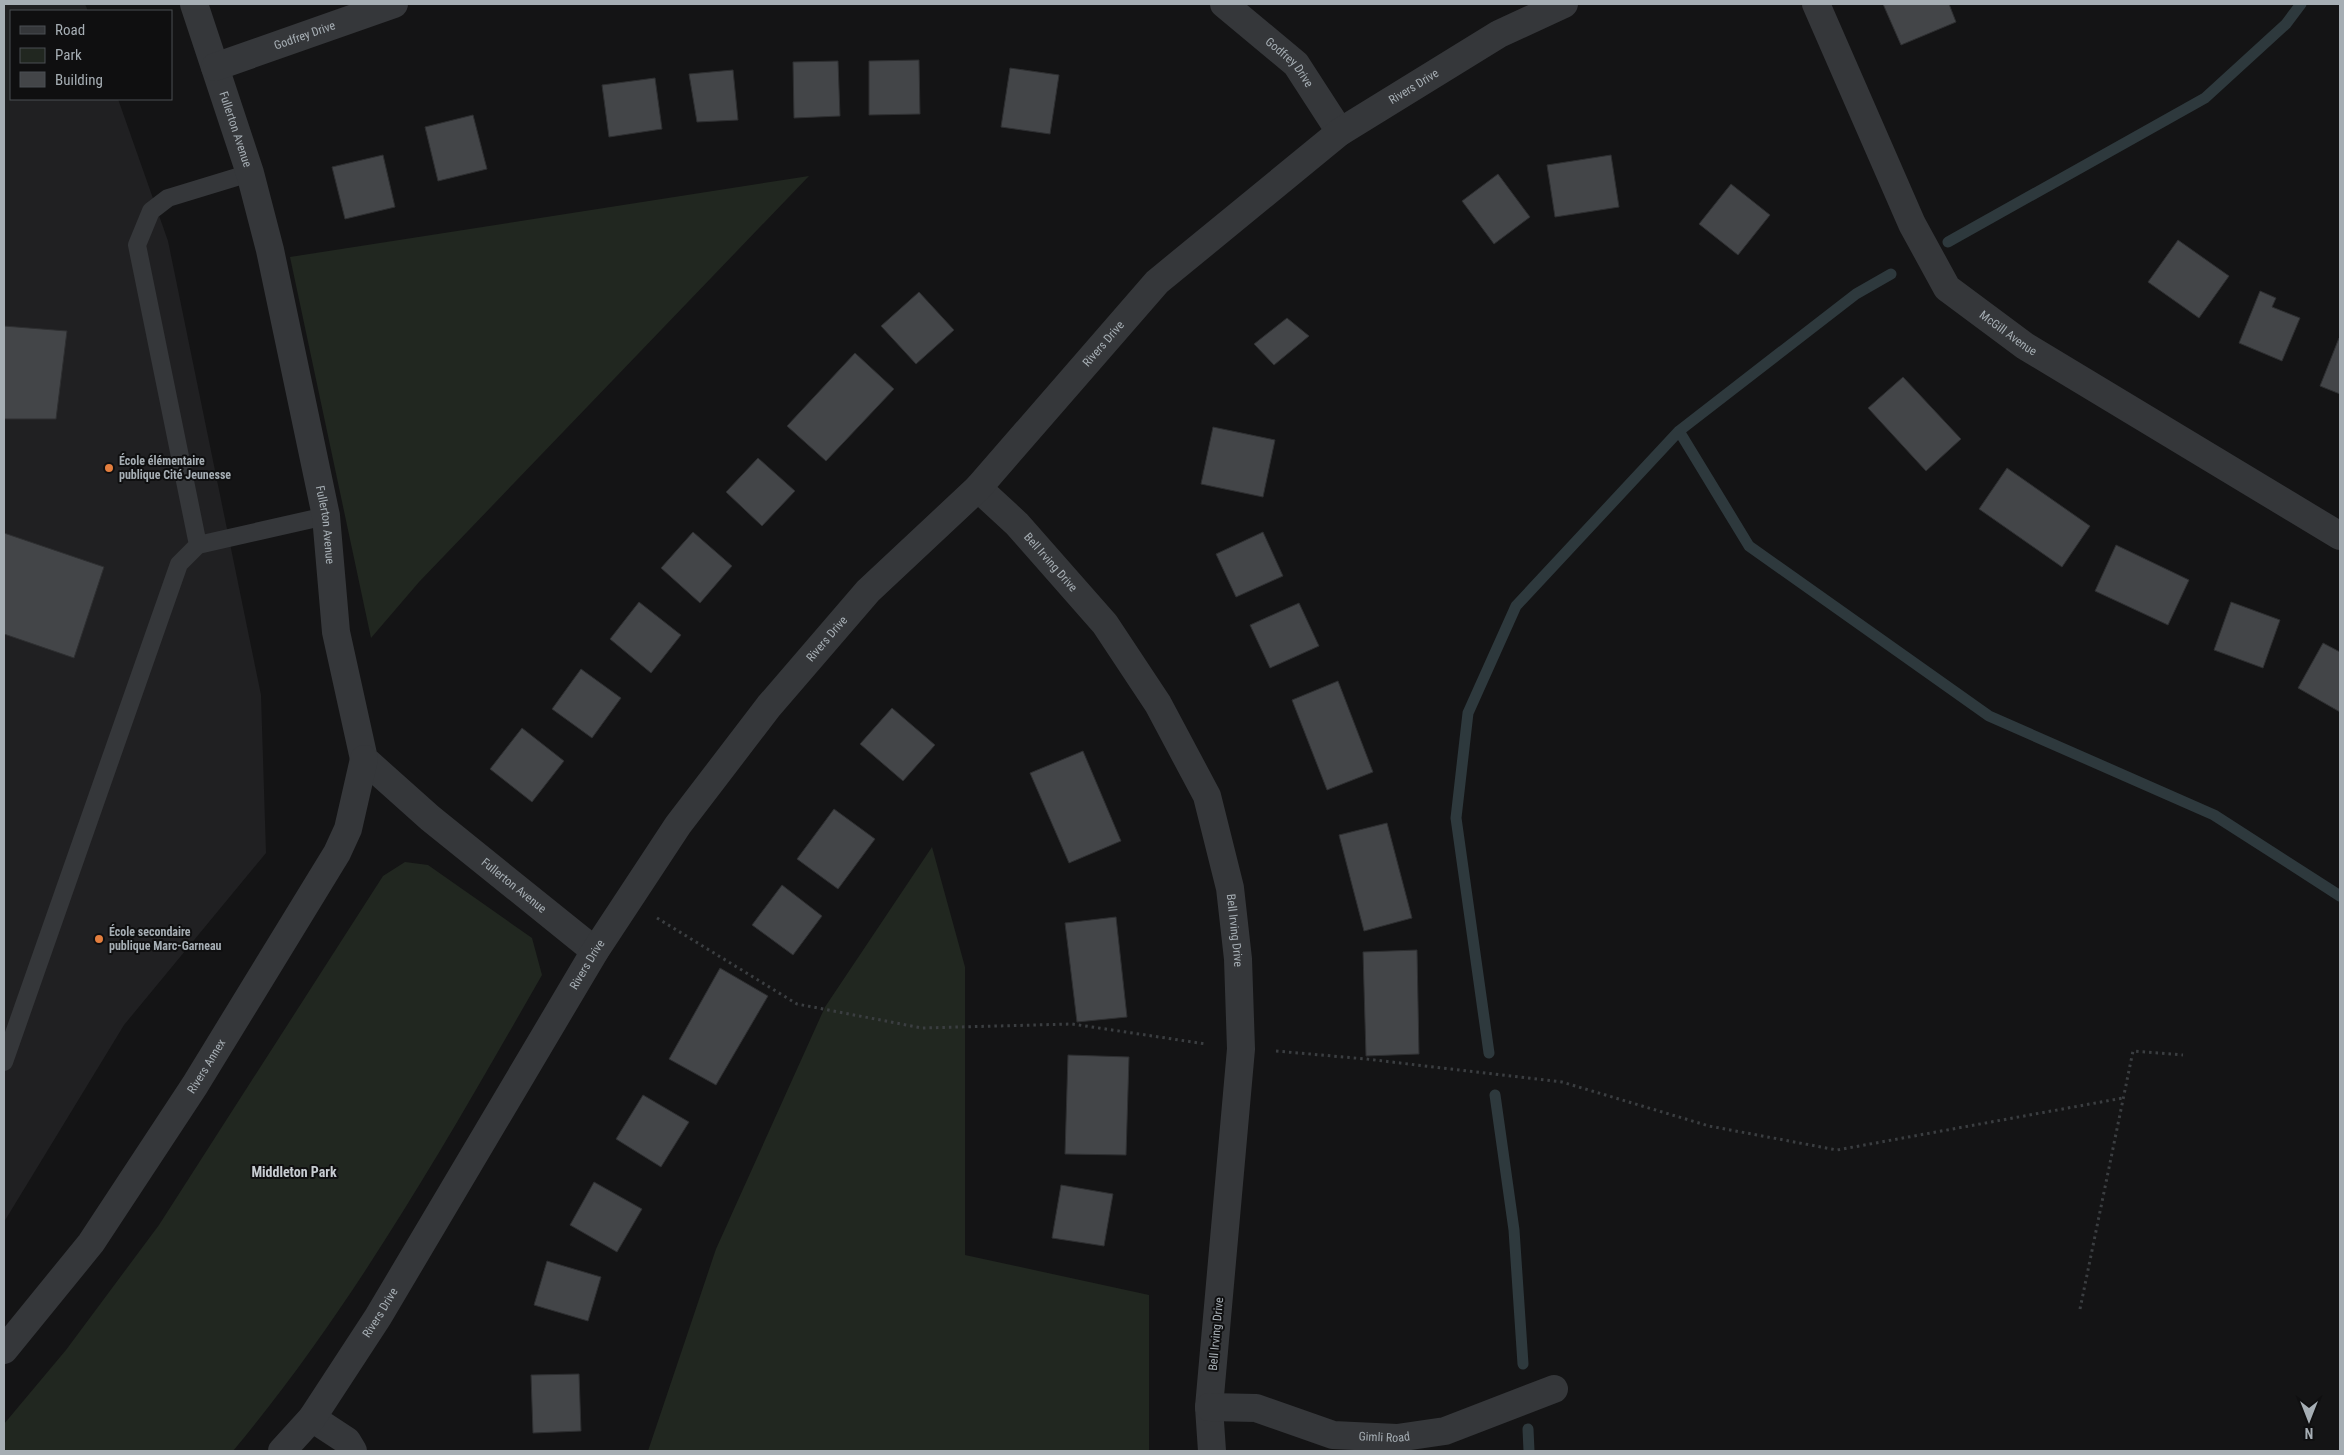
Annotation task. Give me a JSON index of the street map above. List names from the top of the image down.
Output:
{
  "streets": {
    "street": [
      "Godfrey Drive",
      "Rivers Drive",
      "Fullerton Avenue",
      "McGill Avenue",
      "Bell Irving Drive",
      "Rivers Annex",
      "Gimli Road"
    ]
  },
  "crossings": [
    ["Godfrey Drive", "Rivers Drive"],
    ["Godfrey Drive", "Fullerton Avenue"],
    ["Rivers Drive", "Fullerton Avenue"],
    ["Rivers Drive", "Bell Irving Drive"],
    ["Fullerton Avenue", "Rivers Annex"],
    ["Bell Irving Drive", "Gimli Road"]
  ],
  "districts": ["Middleton Park"],
  "places": ["École élémentaire publique Cité Jeunesse", "École secondaire publique Marc-Garneau"],
  "legend": ["Road", "Park", "Building"],
  "north": "bottom"
}
